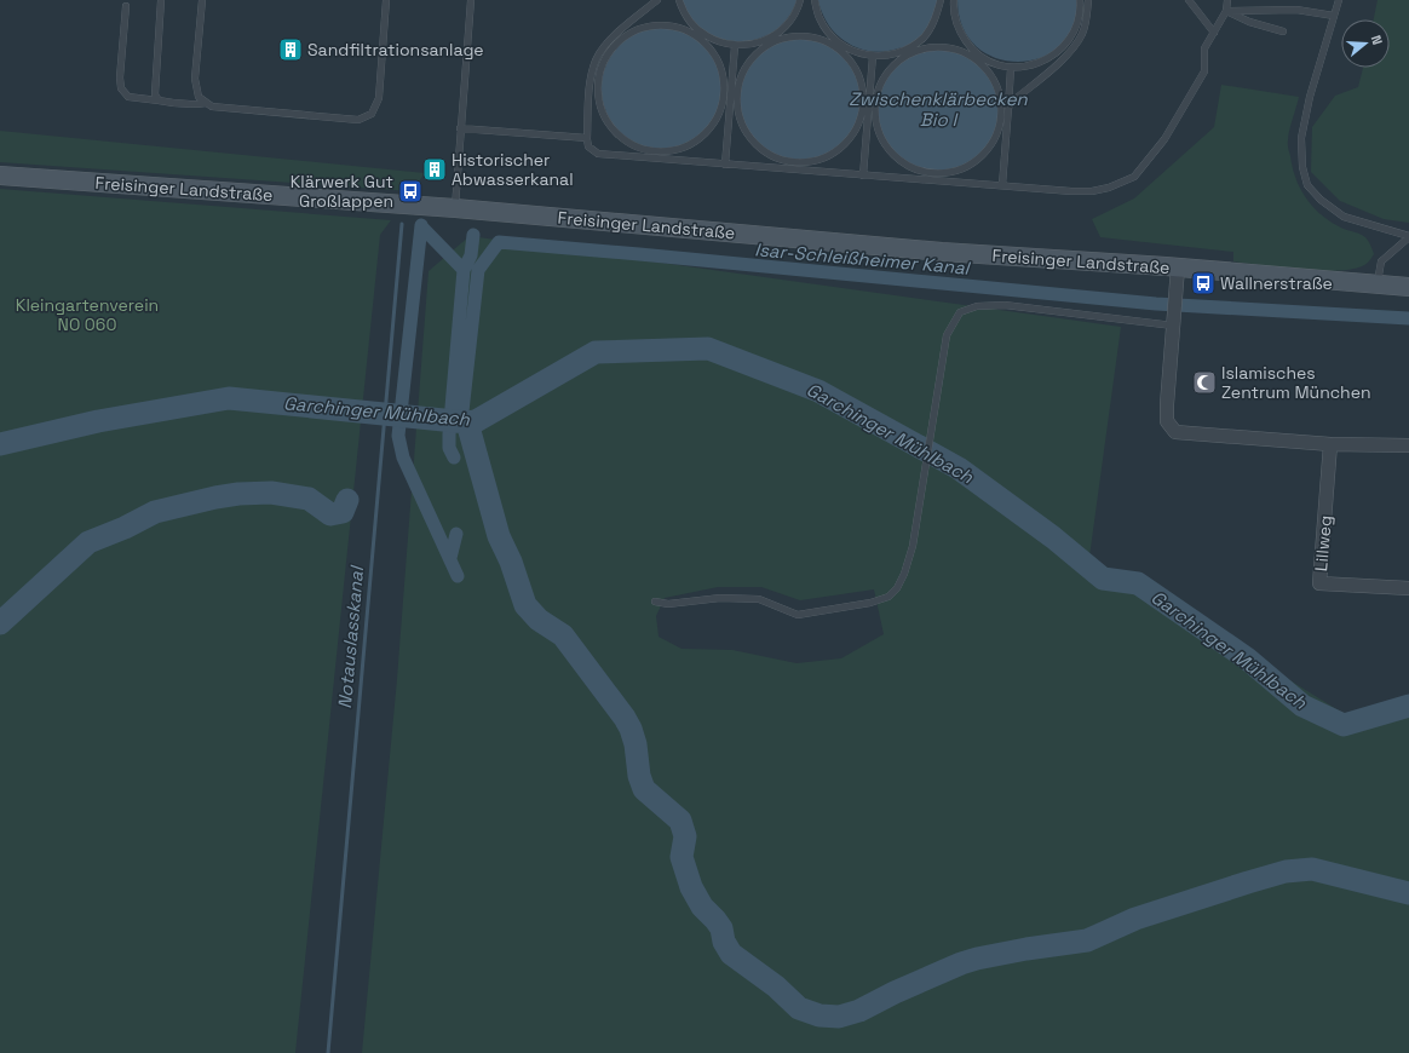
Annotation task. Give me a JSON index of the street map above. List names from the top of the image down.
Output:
{
  "streets": {
    "main road": ["Freisinger Landstraße"],
    "street": ["Lillweg"]
  },
  "water": [
    "Zwischenklärbecken Bio I",
    "Isar-Schleißheimer Kanal",
    "Garchinger Mühlbach",
    "Notauslasskanal"
  ],
  "parks": ["Kleingartenverein NO 060"],
  "places": {
    "building": ["Sandfiltrationsanlage", "Historischer Abwasserkanal"],
    "bus stop": ["Klärwerk Gut Großlappen", "Wallnerstraße"],
    "mosque": ["Islamisches Zentrum München"]
  },
  "north": "right"
}
